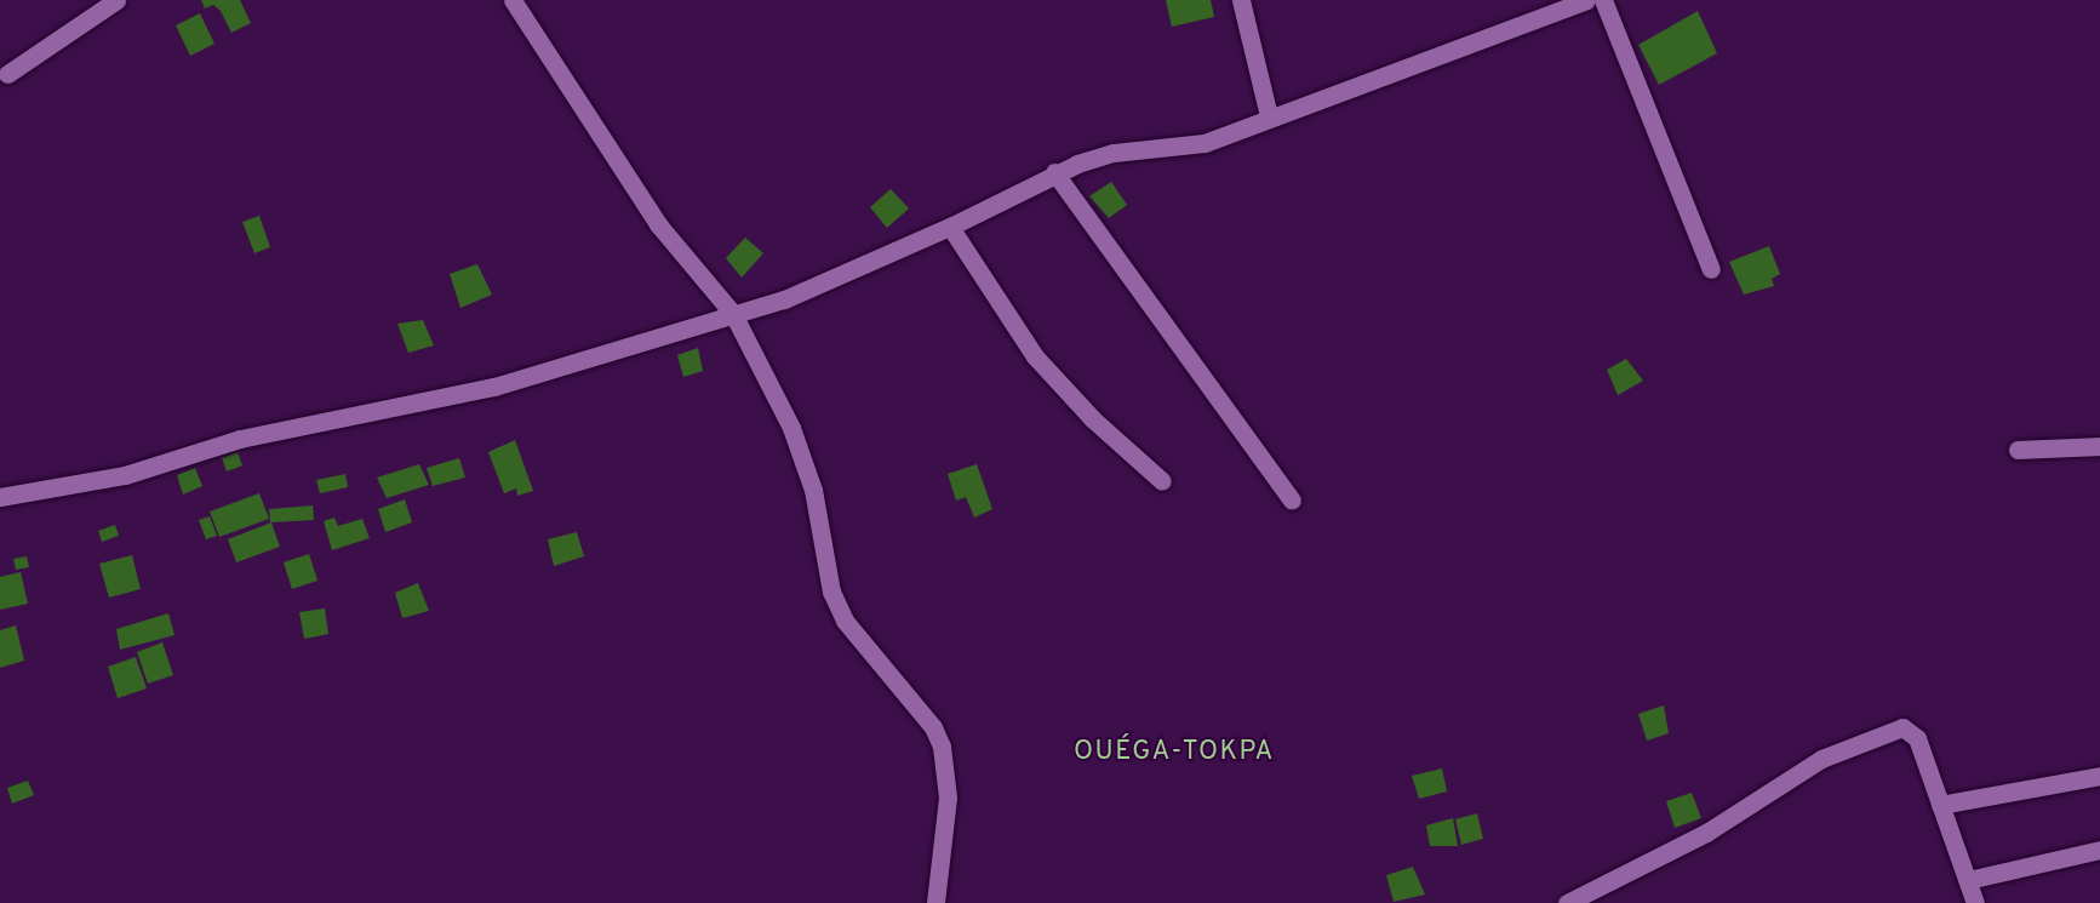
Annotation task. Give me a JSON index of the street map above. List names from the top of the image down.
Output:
{
  "districts": ["OUÉGA-TOKPA"]
}
